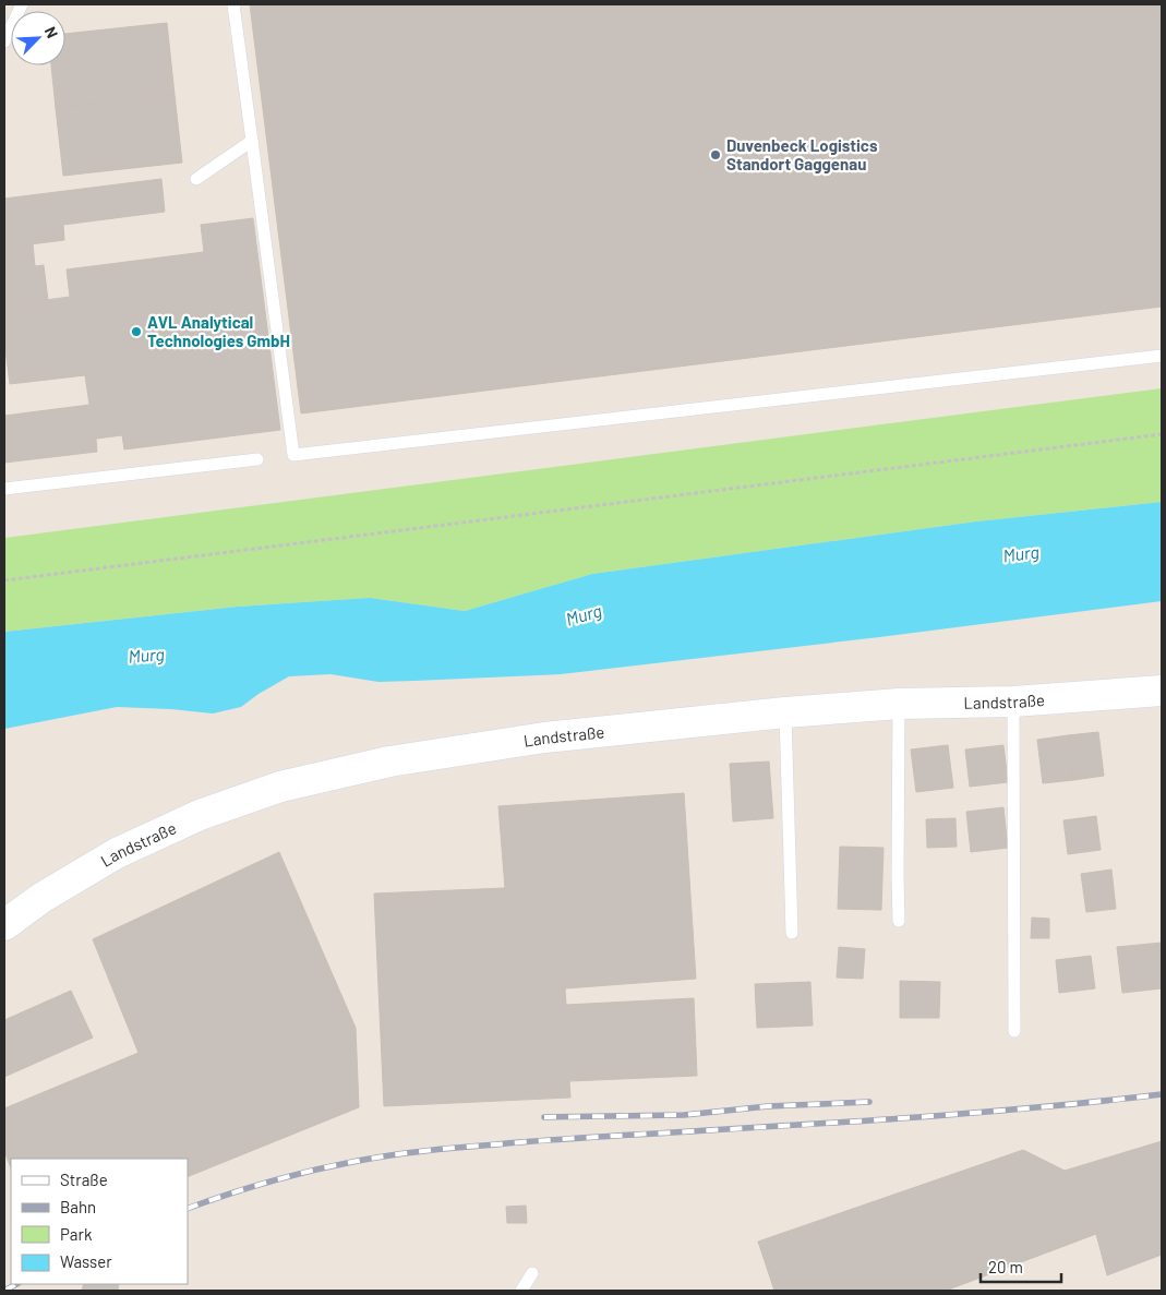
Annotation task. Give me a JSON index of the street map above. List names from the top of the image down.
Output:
{
  "streets": {
    "street": ["Landstraße"]
  },
  "water": ["Murg"],
  "places": ["Duvenbeck Logistics Standort Gaggenau", "AVL Analytical Technologies GmbH"],
  "legend": [
    "Straße",
    "Bahn",
    "Park",
    "Wasser"
  ],
  "scale_bar": "20 m",
  "north": "top right"
}
